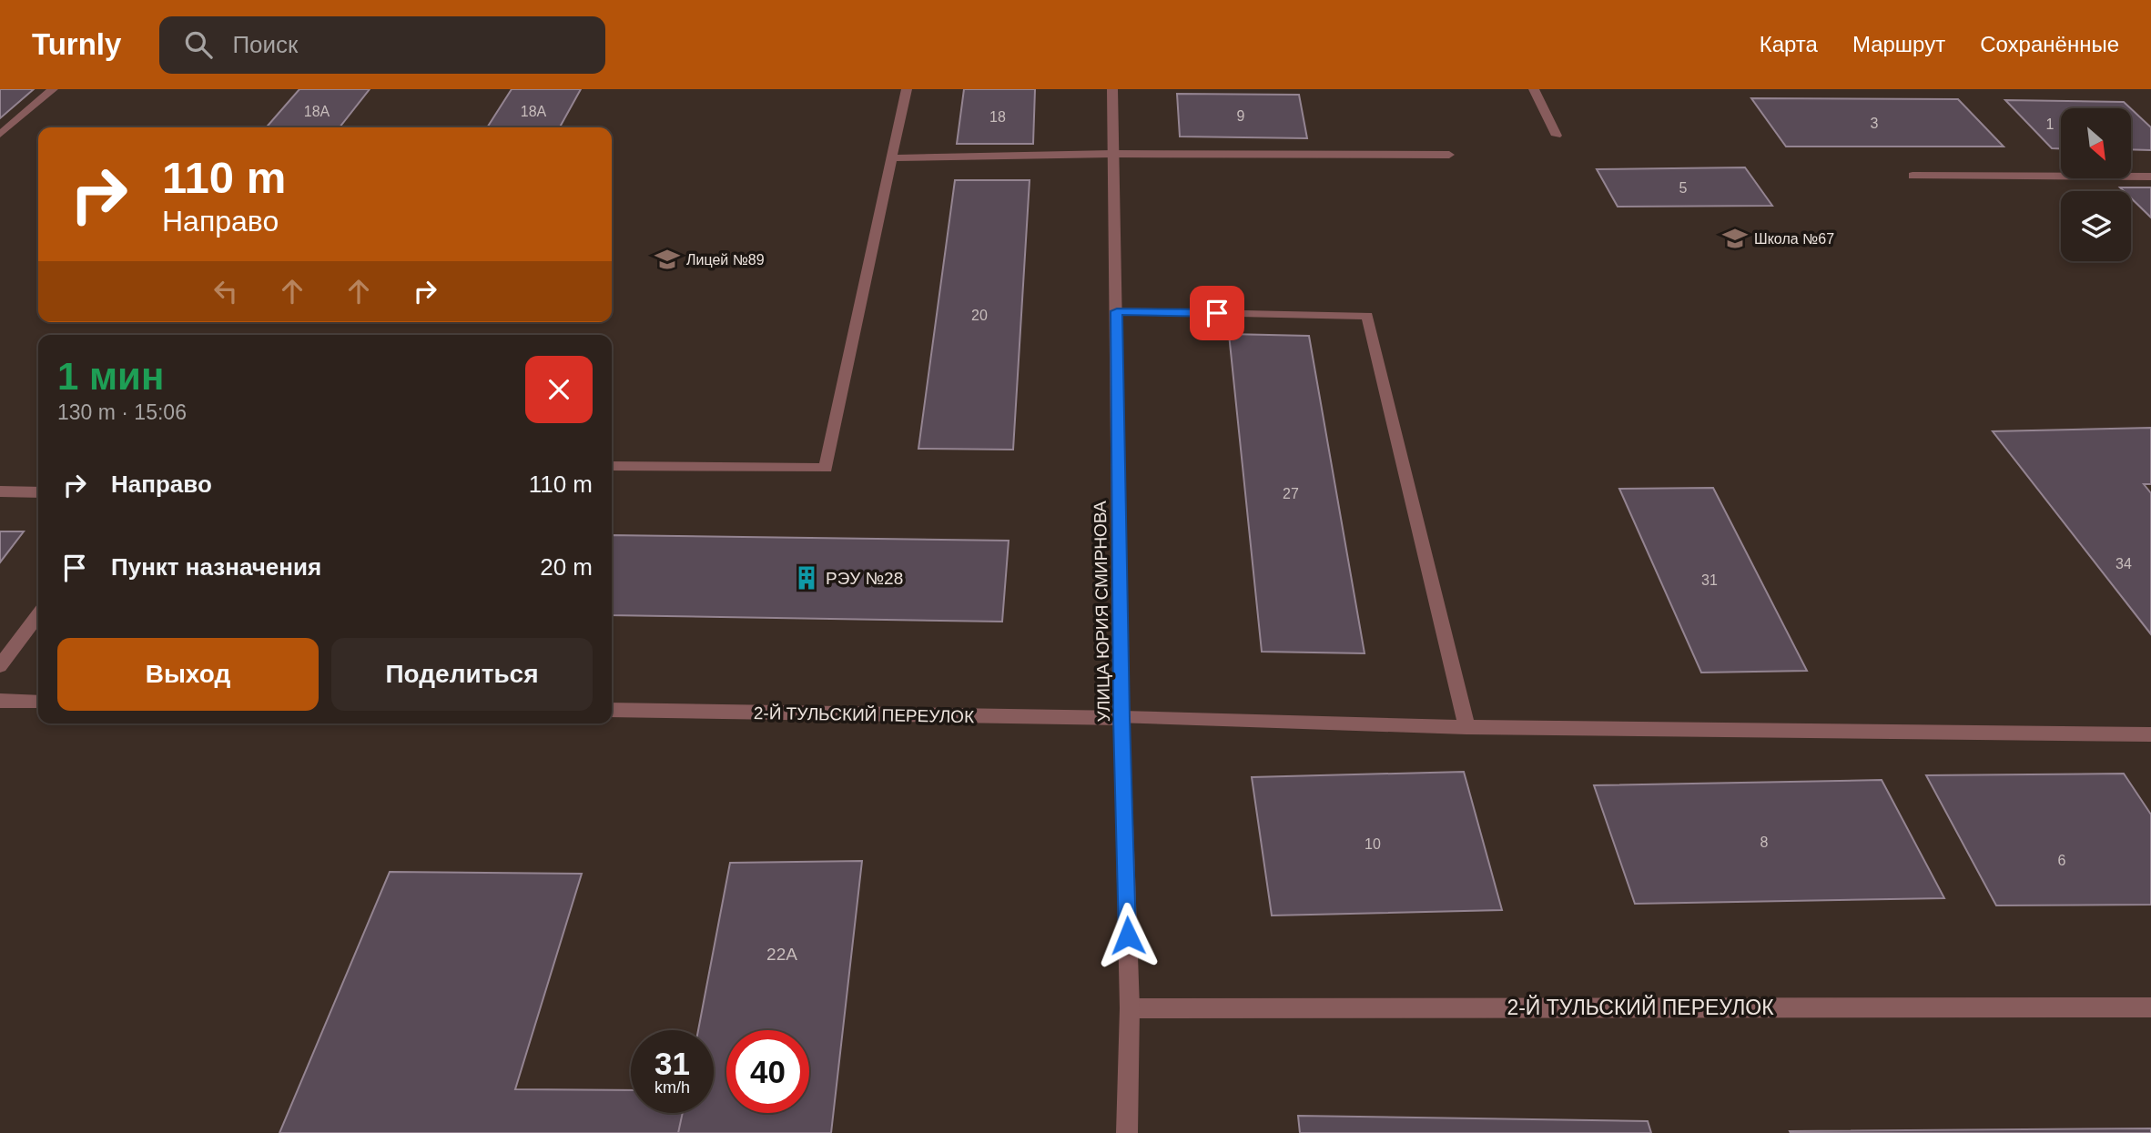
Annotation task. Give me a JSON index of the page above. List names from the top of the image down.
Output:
{
  "streets": {
    "street": ["УЛИЦА ЮРИЯ СМИРНОВА", "2-Й ТУЛЬСКИЙ ПЕРЕУЛОК"]
  },
  "crossings": [
    ["УЛИЦА ЮРИЯ СМИРНОВА", "2-Й ТУЛЬСКИЙ ПЕРЕУЛОК"]
  ],
  "places": {
    "school or university": ["Школа №67", "Лицей №89"],
    "building": ["РЭУ №28"]
  },
  "house_numbers": [
    "18А",
    "18А",
    "9",
    "18",
    "3",
    "1",
    "5",
    "20",
    "27",
    "34",
    "31",
    "8",
    "10",
    "6",
    "22А"
  ],
  "north": "bottom right",
  "page": {
    "header": "Turnly",
    "search": "Поиск",
    "nav": ["Карта", "Маршрут", "Сохранённые"],
    "turn": ["110 m", "Направо"],
    "heading": ["1 мин", "130 m · 15:06"],
    "list": [
      {
        "name": "Направо",
        "value": "110 m"
      },
      {
        "name": "Пункт назначения",
        "value": "20 m"
      }
    ],
    "buttons": ["Выход", "Поделиться"],
    "speed": "31 km/h",
    "limit": "40"
  }
}
